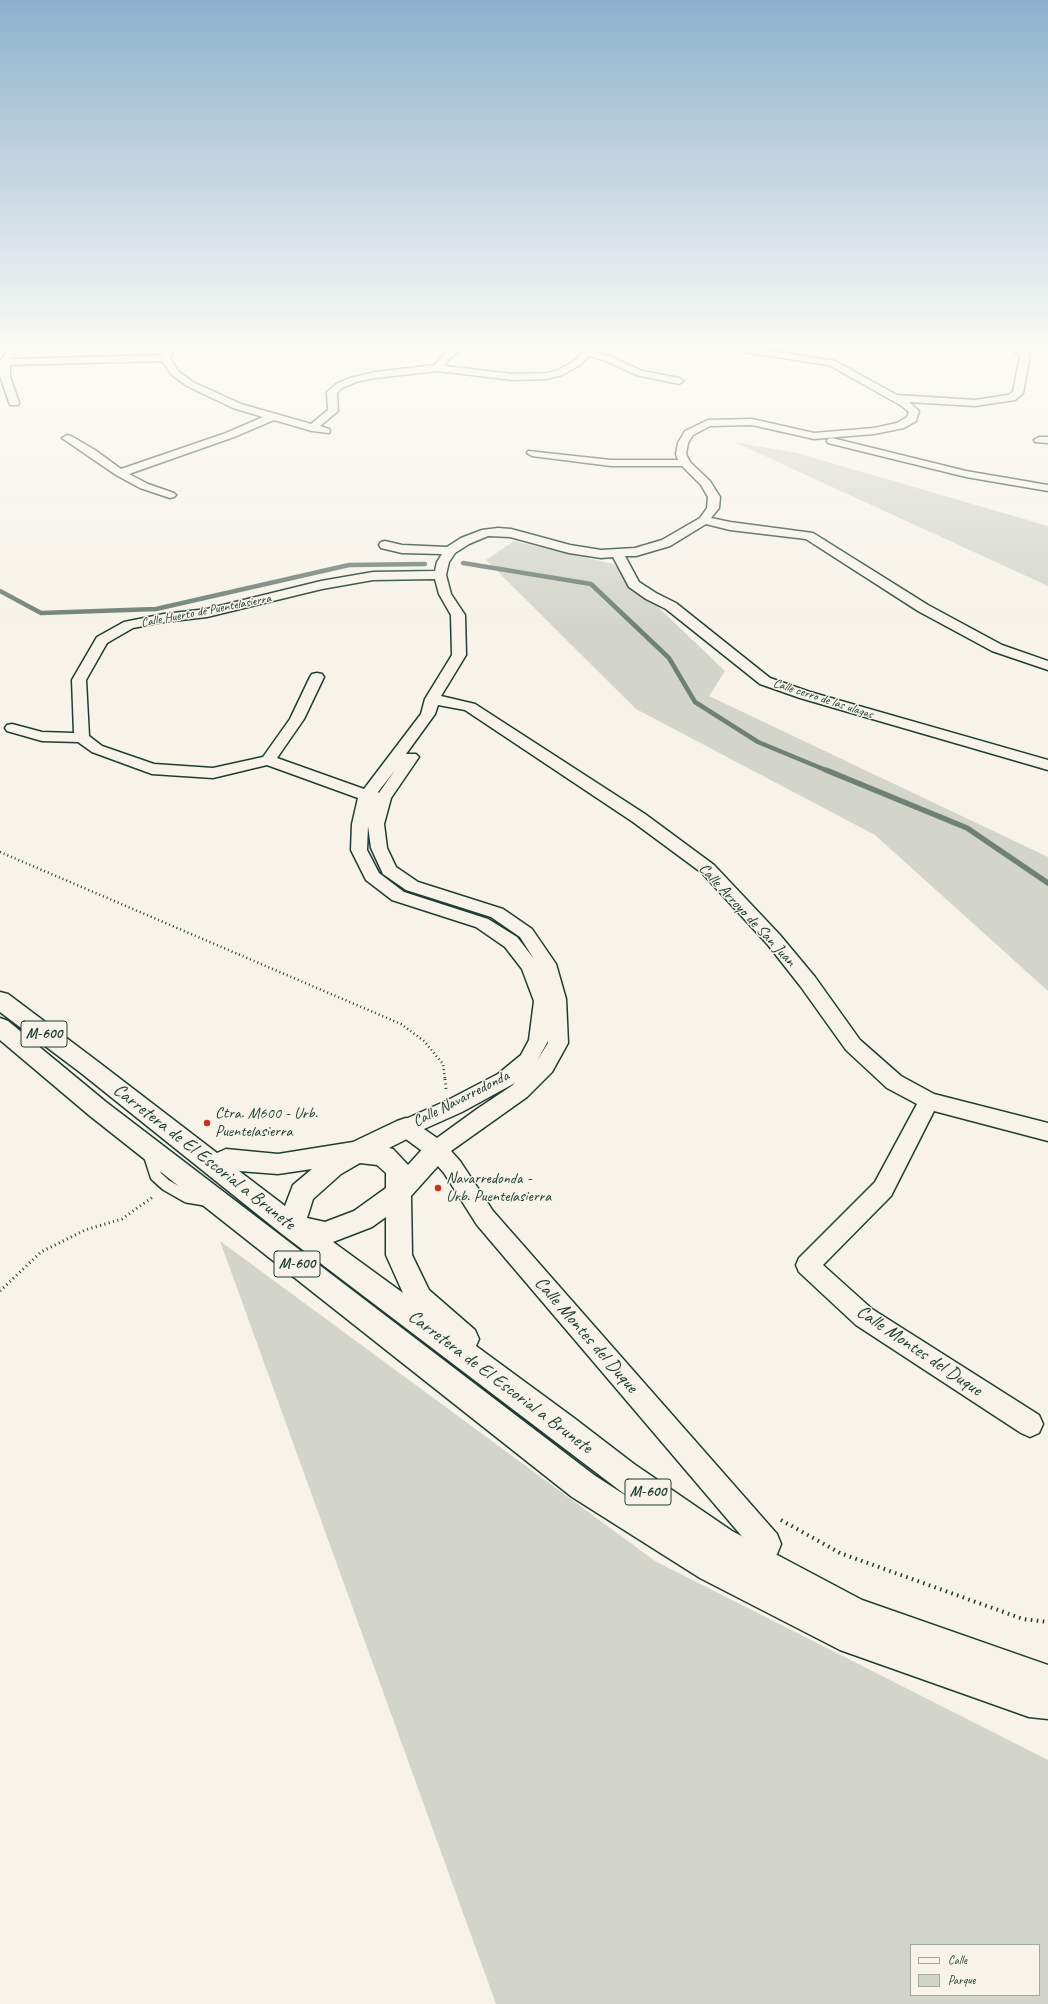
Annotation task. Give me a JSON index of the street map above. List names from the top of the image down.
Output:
{
  "streets": {
    "highway": ["M-600", "Carretera de El Escorial a Brunete"],
    "street": [
      "Calle Huerto de Puentelasierra",
      "Calle cerro de las ulagas",
      "Calle Arroyo de San Juan",
      "Calle Navarredonda",
      "Calle Montes del Duque"
    ]
  },
  "crossings": [
    ["Calle Arroyo de San Juan", "Calle Navarredonda"],
    ["Calle Arroyo de San Juan", "Calle Montes del Duque"],
    ["Calle Navarredonda", "Calle Montes del Duque"]
  ],
  "places": ["Ctra. M600 - Urb. Puentelasierra", "Navarredonda - Urb. Puentelasierra"],
  "legend": ["Calle", "Parque"]
}
